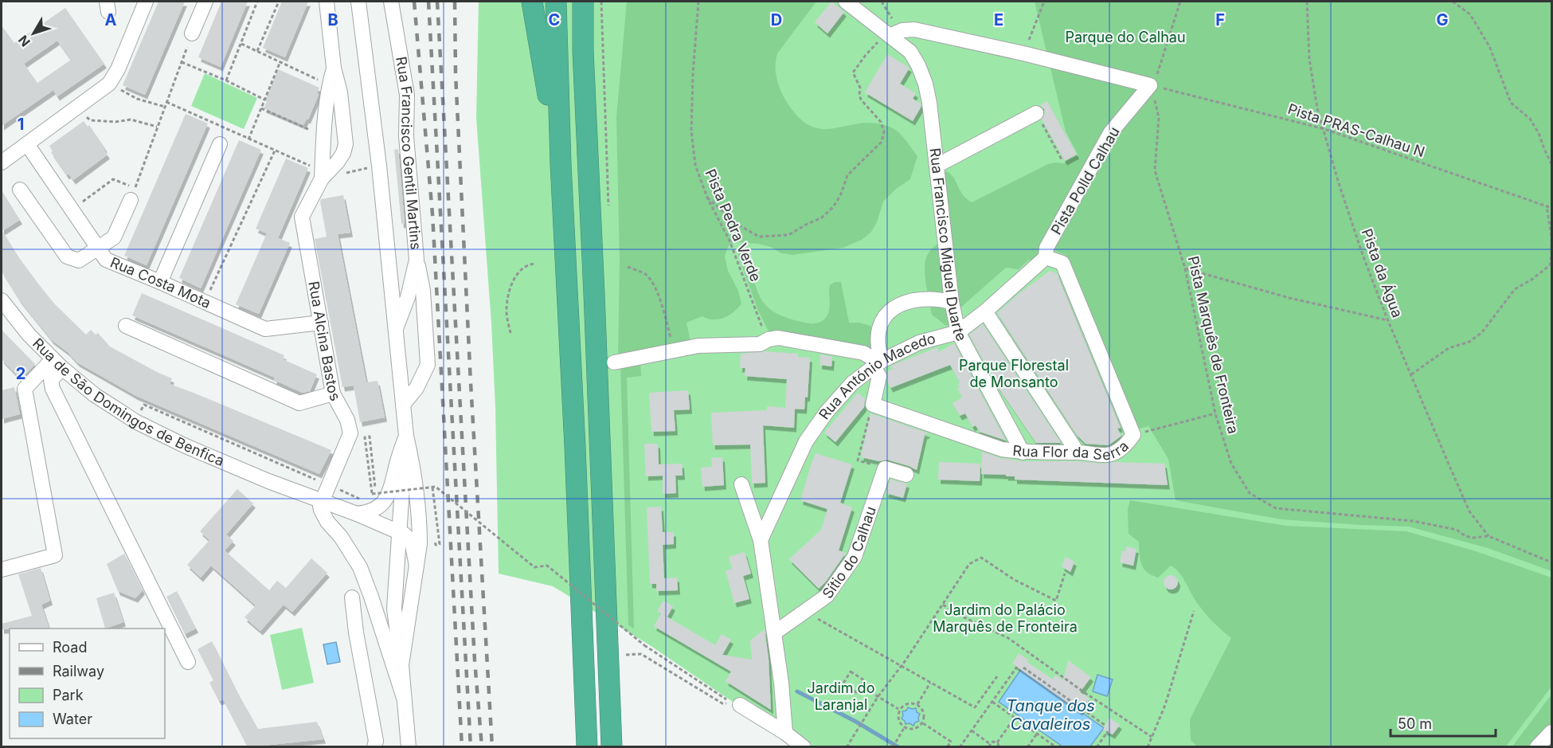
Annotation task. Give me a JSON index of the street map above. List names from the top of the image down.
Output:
{
  "streets": {
    "street": [
      "Rua Francisco Gentil Martins",
      "Pista Polld Calhau",
      "Rua Francisco Miguel Duarte",
      "Rua Costa Mota",
      "Rua Alcina Bastos",
      "Rua António Macedo",
      "Rua de São Domingos de Benfica",
      "Rua Flor da Serra",
      "Sítio do Calhau"
    ],
    "path": [
      "Pista PRAS-Calhau N",
      "Pista Pedra Verde",
      "Pista da Água",
      "Pista Marquês de Fronteira"
    ]
  },
  "crossings": [
    ["Pista PRAS-Calhau N", "Pista Polld Calhau"],
    ["Pista PRAS-Calhau N", "Pista da Água"],
    ["Pista PRAS-Calhau N", "Pista Marquês de Fronteira"],
    ["Rua Francisco Gentil Martins", "Rua de São Domingos de Benfica"],
    ["Pista Polld Calhau", "Pista Marquês de Fronteira"],
    ["Pista Polld Calhau", "Rua António Macedo"],
    ["Pista Polld Calhau", "Rua Flor da Serra"],
    ["Rua Francisco Miguel Duarte", "Rua António Macedo"],
    ["Rua Francisco Miguel Duarte", "Rua Flor da Serra"],
    ["Pista da Água", "Pista Marquês de Fronteira"],
    ["Rua Costa Mota", "Rua Alcina Bastos"],
    ["Rua Alcina Bastos", "Rua de São Domingos de Benfica"],
    ["Rua António Macedo", "Rua Flor da Serra"]
  ],
  "water": ["Tanque dos Cavaleiros"],
  "parks": [
    "Parque do Calhau",
    "Parque Florestal de Monsanto",
    "Jardim do Palácio Marquês de Fronteira",
    "Jardim do Laranjal"
  ],
  "legend": [
    "Road",
    "Railway",
    "Park",
    "Water"
  ],
  "scale_bar": "50 m",
  "north": "bottom left",
  "grid": {
    "columns": [
      "A",
      "B",
      "C",
      "D",
      "E",
      "F",
      "G"
    ],
    "rows": ["1", "2"]
  }
}
